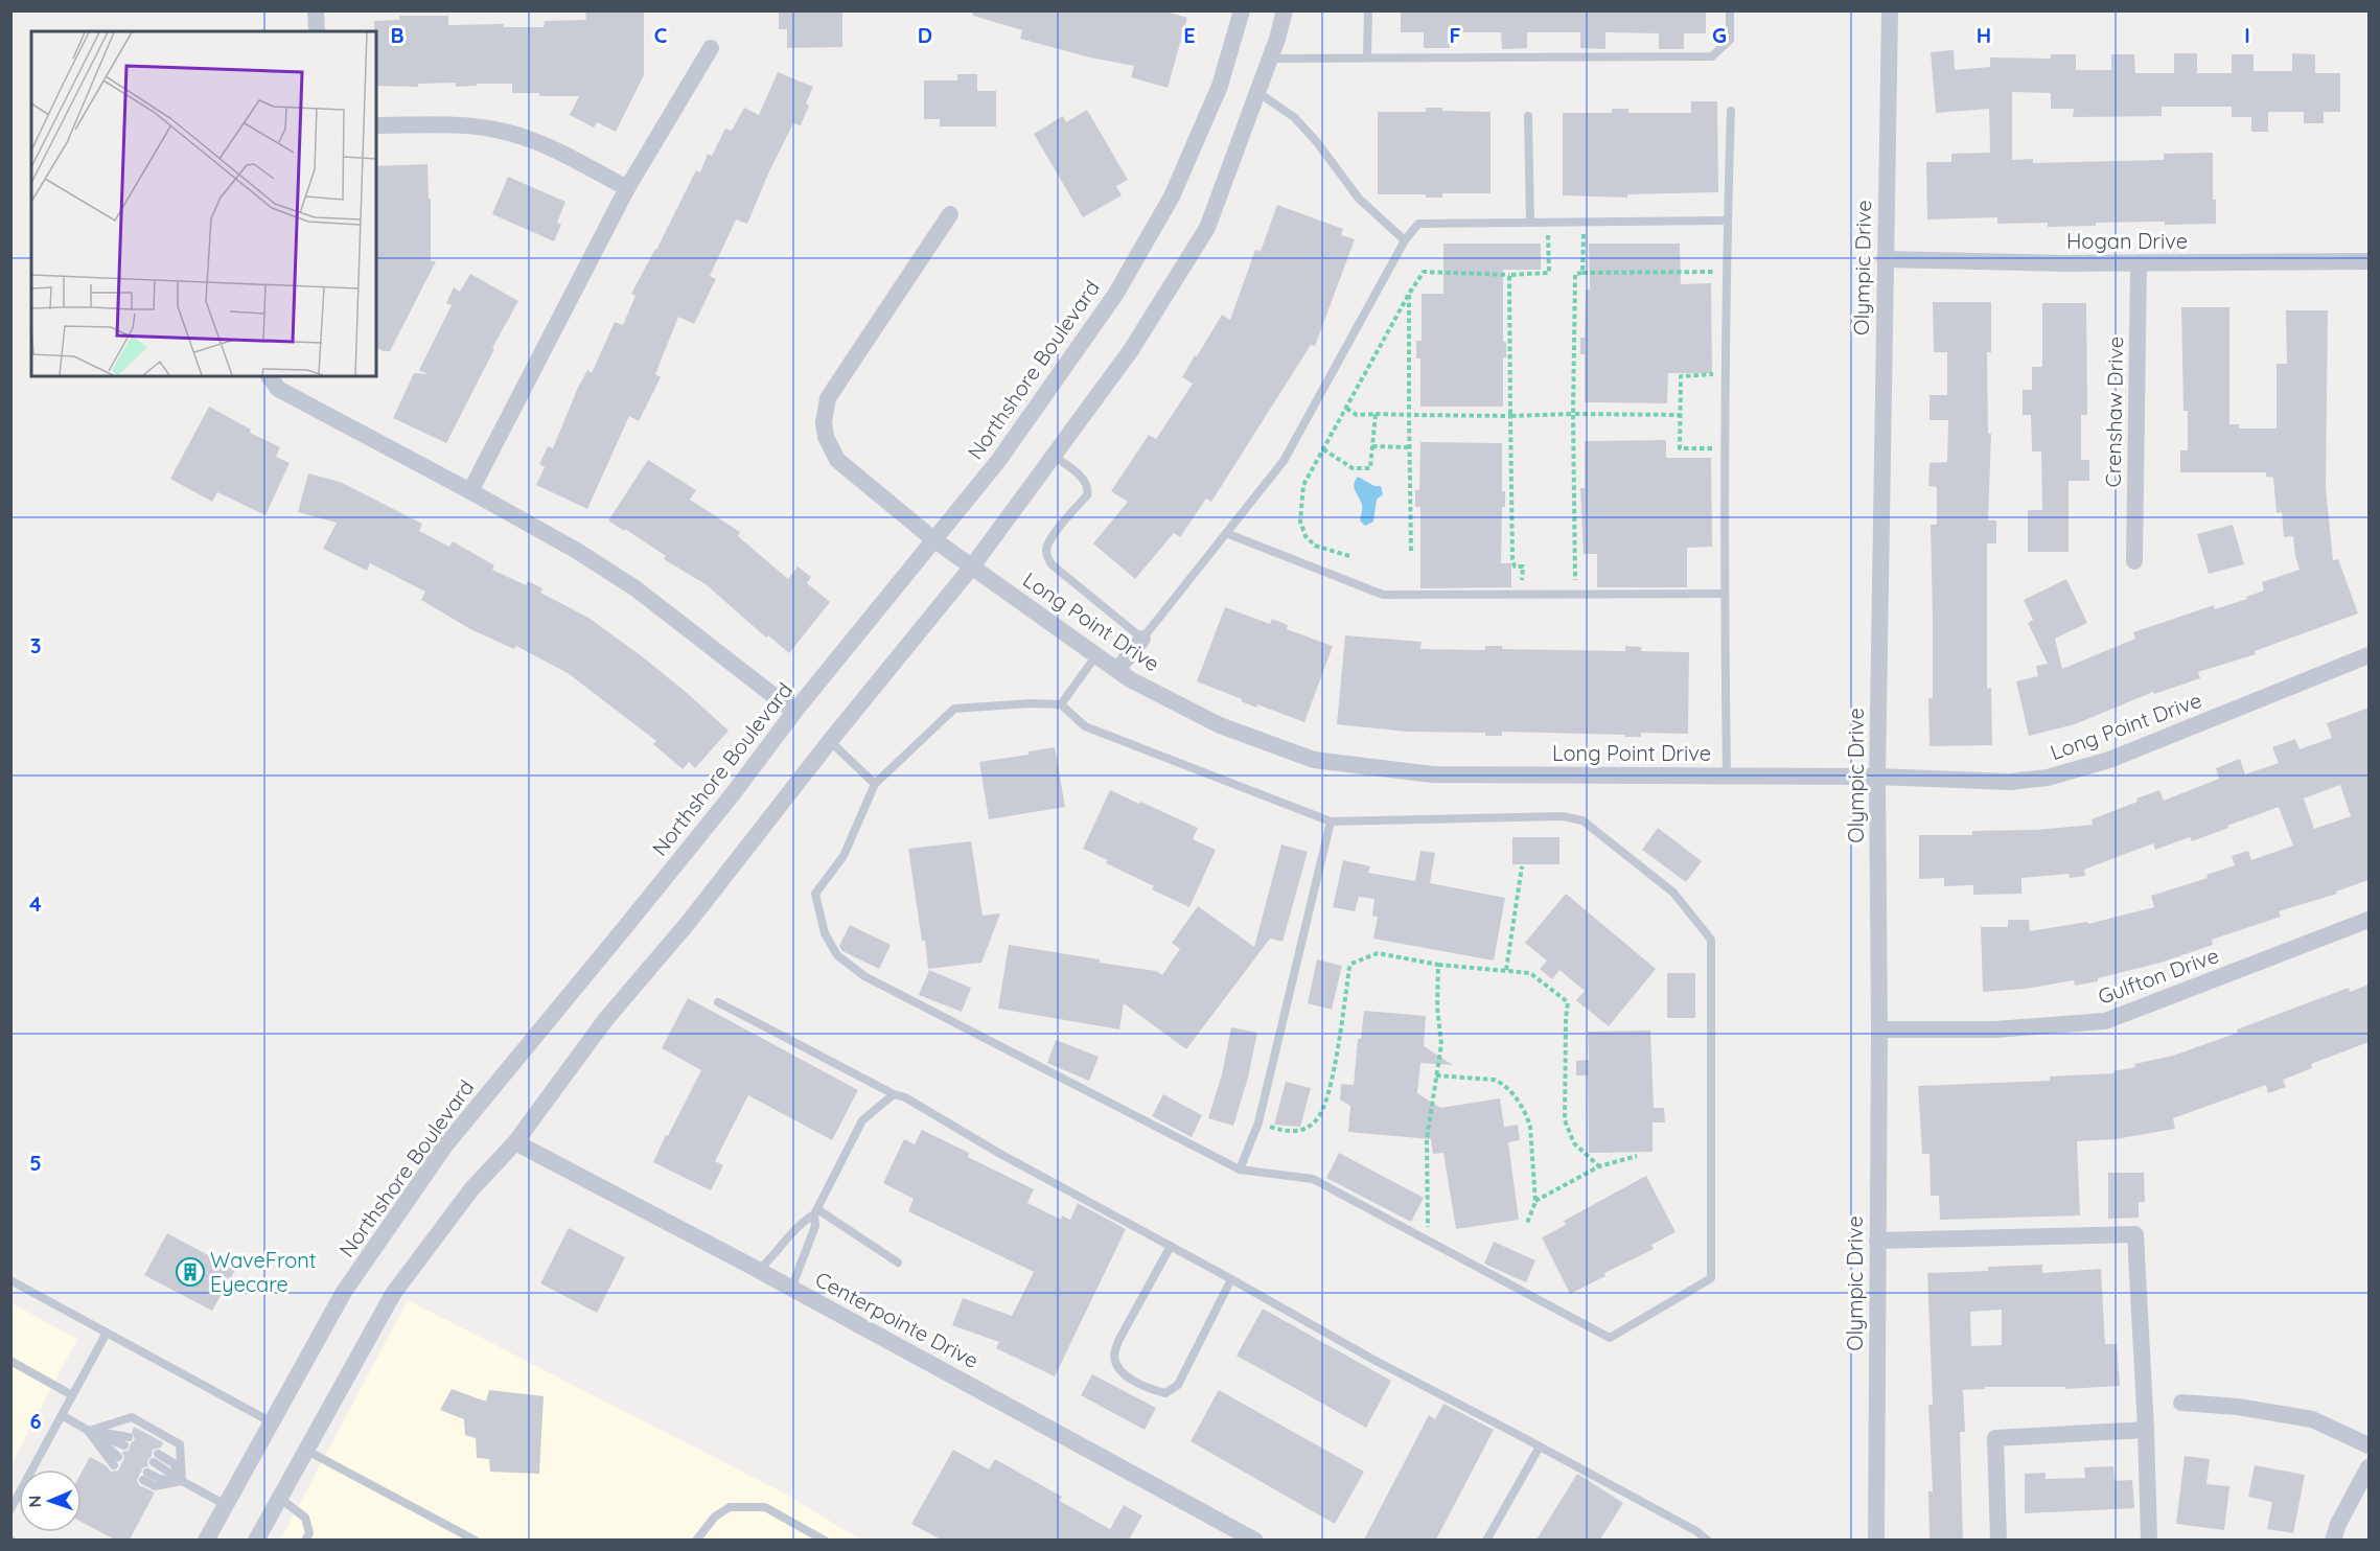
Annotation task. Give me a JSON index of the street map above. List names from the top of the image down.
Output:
{
  "streets": {
    "street": [
      "Hogan Drive",
      "Olympic Drive",
      "Northshore Boulevard",
      "Crenshaw Drive",
      "Long Point Drive",
      "Gulfton Drive",
      "Centerpointe Drive"
    ]
  },
  "crossings": [
    ["Hogan Drive", "Olympic Drive"],
    ["Hogan Drive", "Crenshaw Drive"],
    ["Olympic Drive", "Long Point Drive"],
    ["Olympic Drive", "Gulfton Drive"],
    ["Northshore Boulevard", "Long Point Drive"]
  ],
  "places": {
    "building": ["WaveFront Eyecare"]
  },
  "north": "left",
  "grid": {
    "columns": [
      "B",
      "C",
      "D",
      "E",
      "F",
      "G",
      "H",
      "I"
    ],
    "rows": [
      "3",
      "4",
      "5",
      "6"
    ]
  }
}
